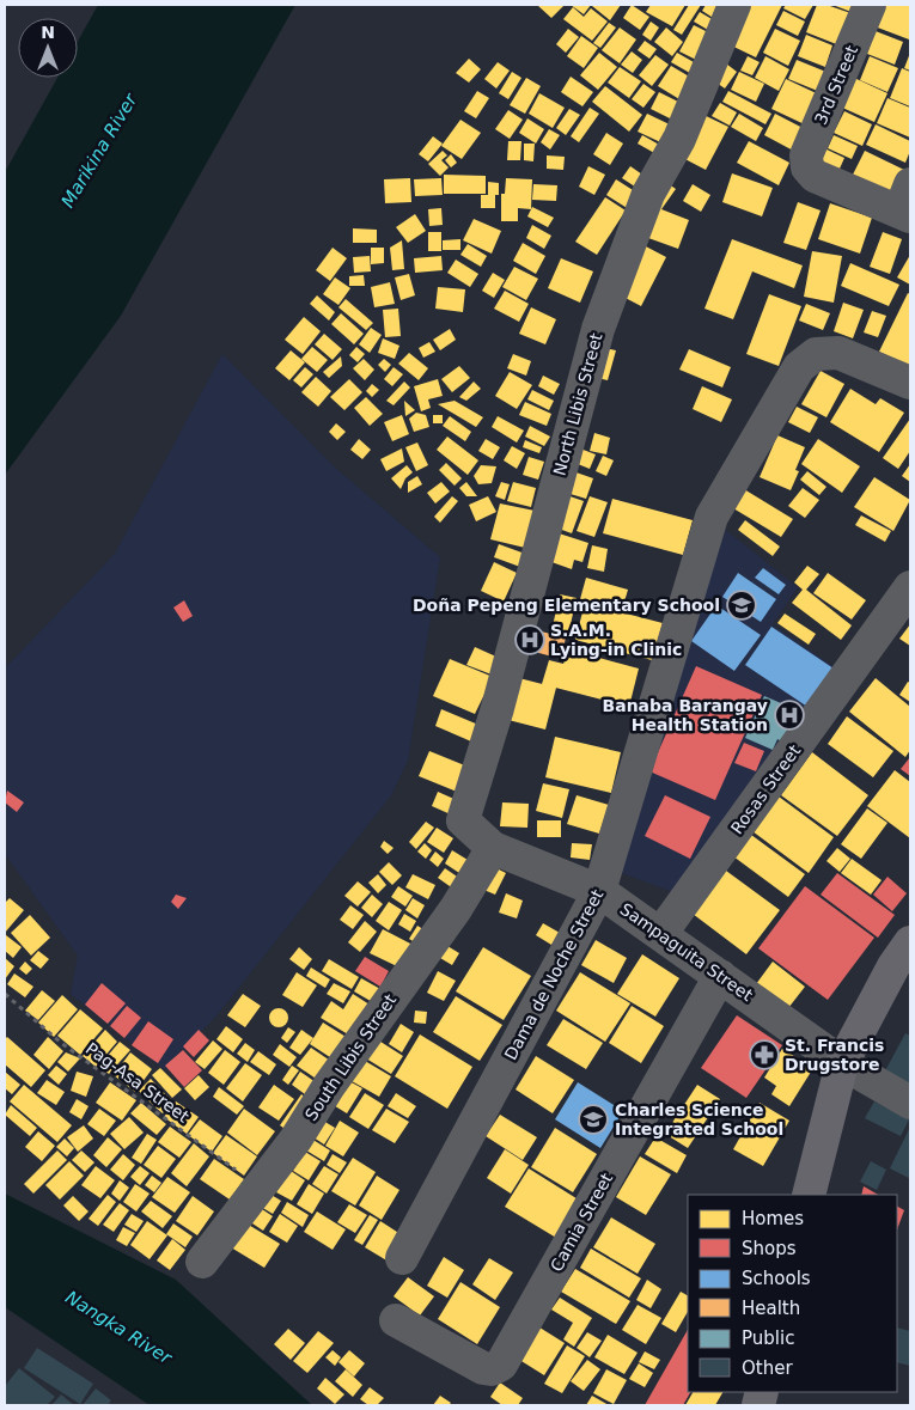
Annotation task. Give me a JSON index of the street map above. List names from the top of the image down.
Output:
{
  "streets": {
    "street": [
      "3rd Street",
      "North Libis Street",
      "Rosas Street",
      "Sampaguita Street",
      "Dama de Noche Street",
      "South Libis Street",
      "Camia Street"
    ],
    "path": ["Pag-Asa Street"]
  },
  "crossings": [
    ["North Libis Street", "Sampaguita Street"],
    ["Rosas Street", "Sampaguita Street"],
    ["Sampaguita Street", "Dama de Noche Street"],
    ["Sampaguita Street", "South Libis Street"],
    ["Sampaguita Street", "Camia Street"],
    ["South Libis Street", "Pag-Asa Street"]
  ],
  "water": ["Marikina River", "Nangka River"],
  "places": {
    "school or university": ["Doña Pepeng Elementary School", "Charles Science Integrated School"],
    "hospital": ["S.A.M. Lying-in Clinic", "Banaba Barangay Health Station"],
    "pharmacy": ["St. Francis Drugstore"]
  },
  "legend": [
    "Homes",
    "Shops",
    "Schools",
    "Health",
    "Public",
    "Other"
  ],
  "north": "top"
}
